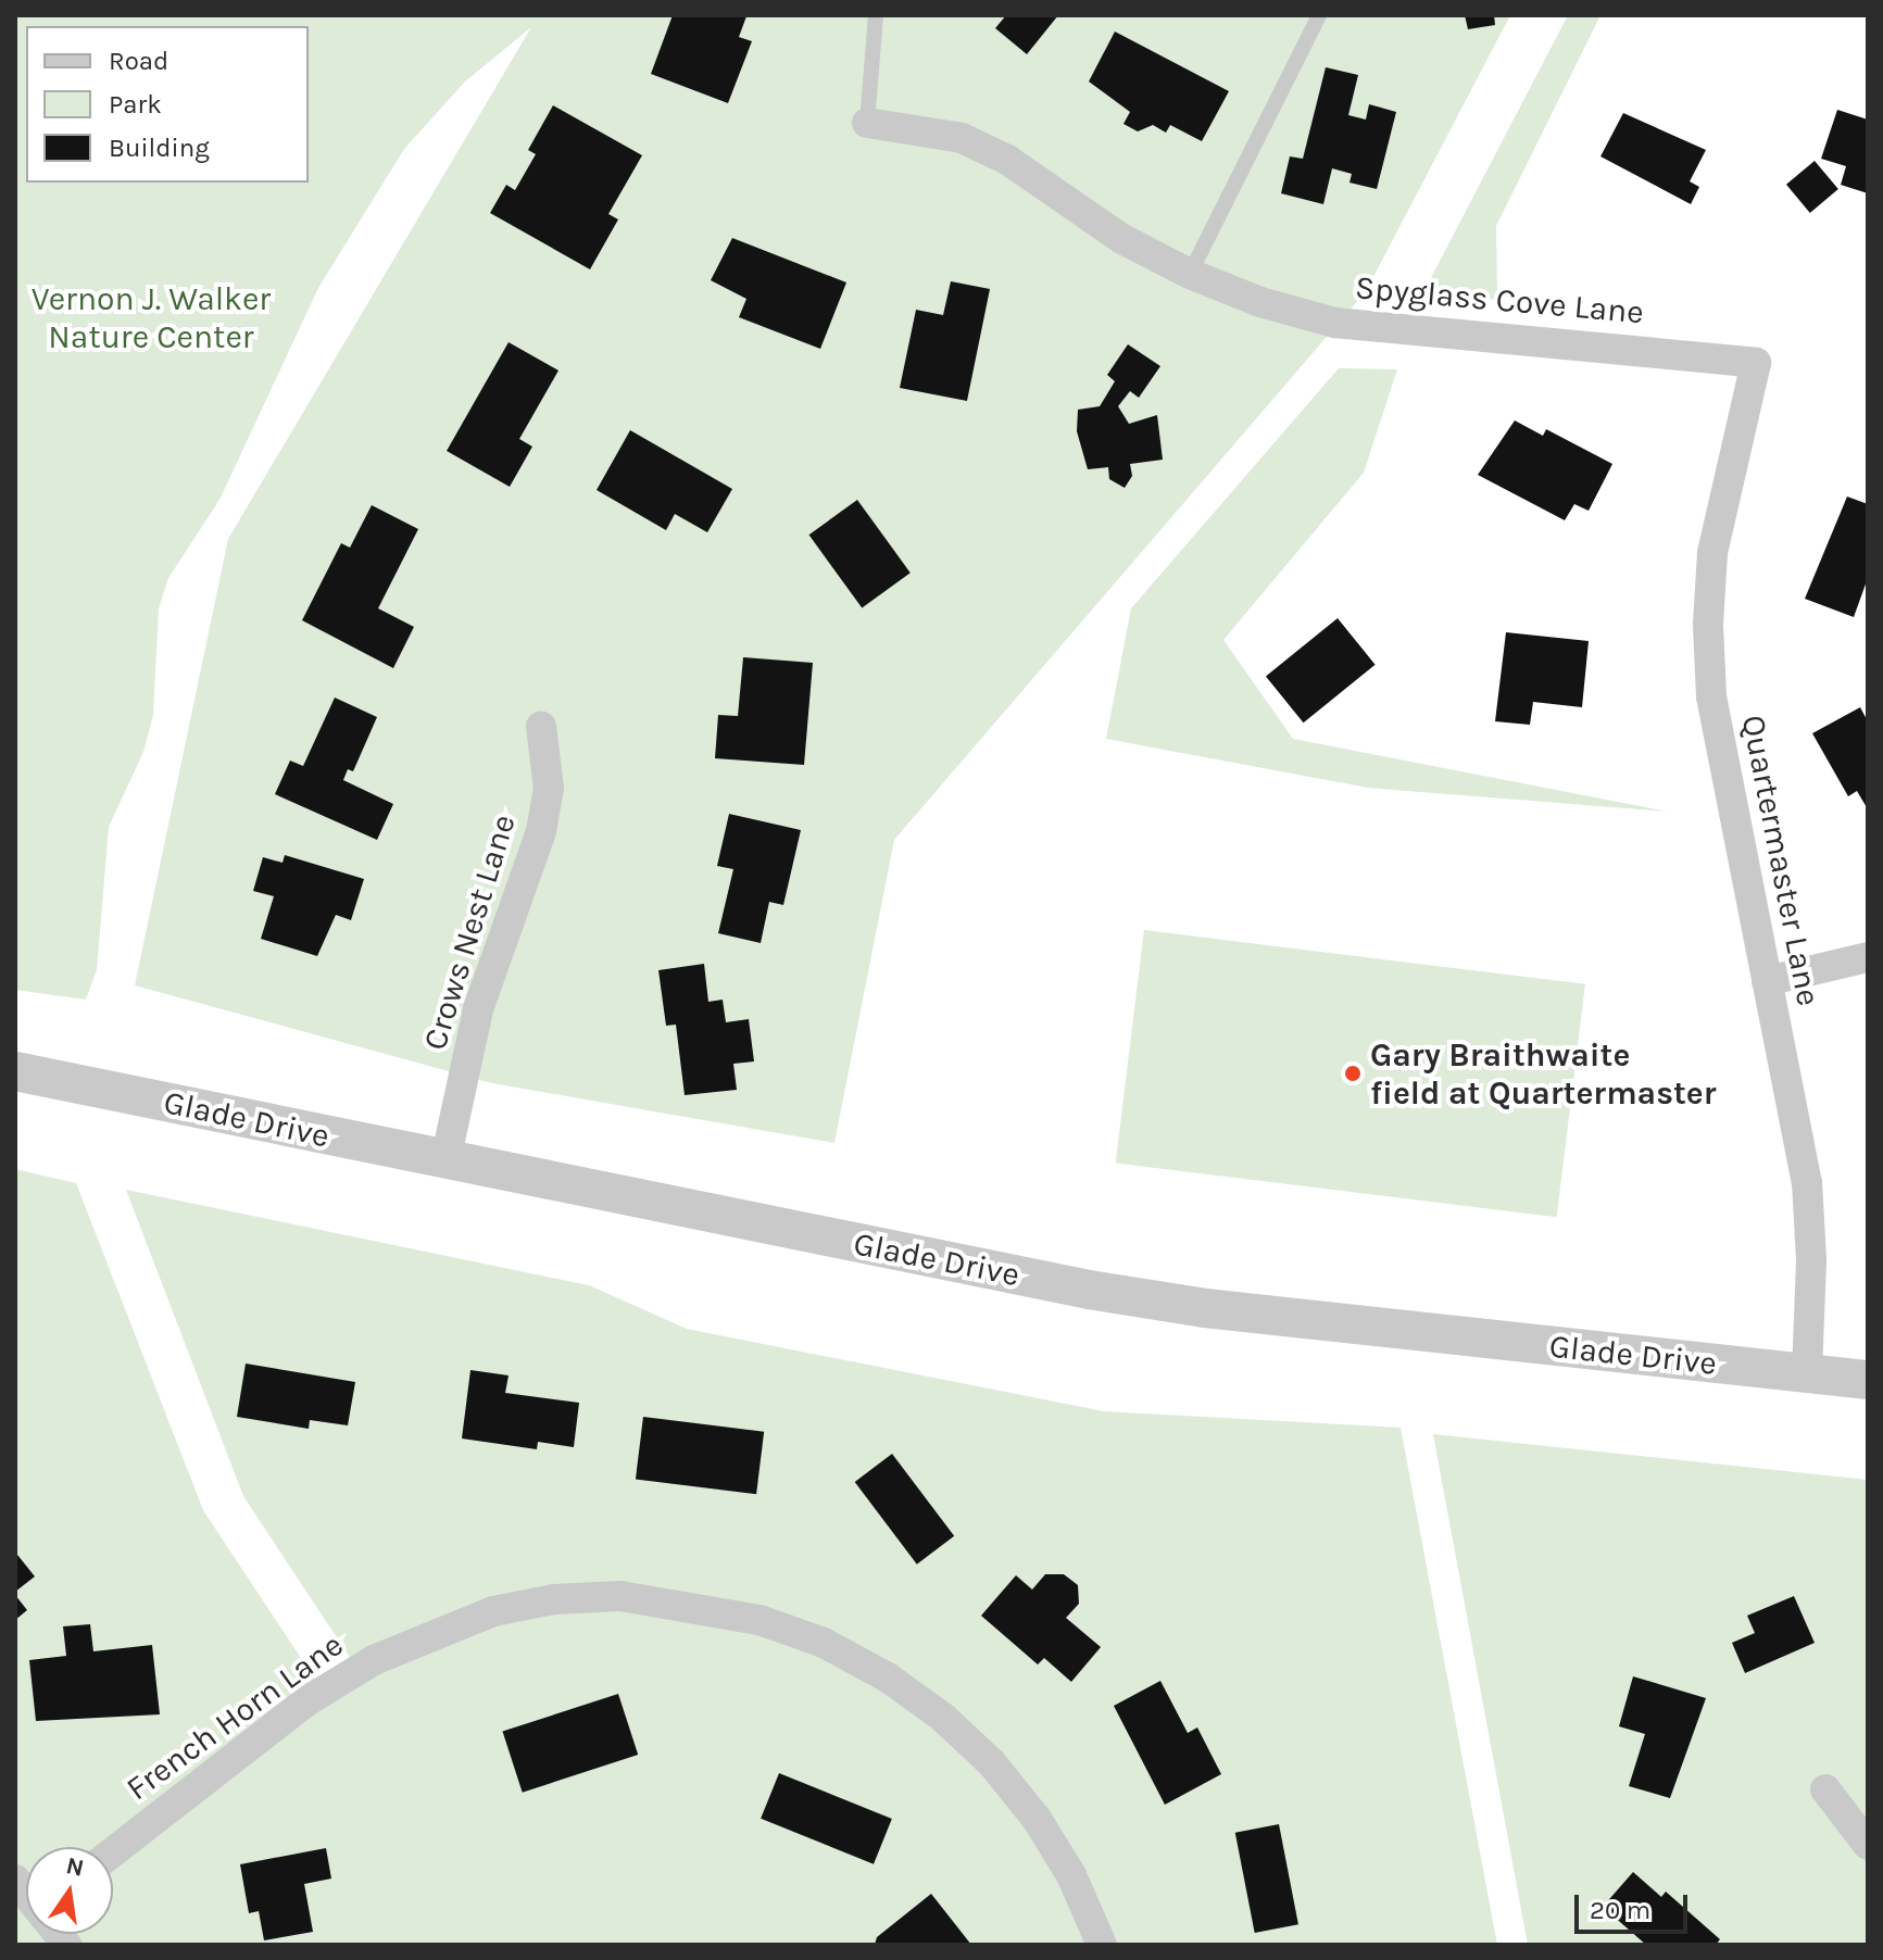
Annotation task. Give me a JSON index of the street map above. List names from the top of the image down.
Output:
{
  "streets": {
    "street": [
      "Spyglass Cove Lane",
      "Quartermaster Lane",
      "Crows Nest Lane",
      "Glade Drive",
      "French Horn Lane"
    ]
  },
  "crossings": [
    ["Spyglass Cove Lane", "Quartermaster Lane"],
    ["Quartermaster Lane", "Glade Drive"],
    ["Crows Nest Lane", "Glade Drive"]
  ],
  "parks": ["Vernon J. Walker Nature Center"],
  "places": ["Gary Braithwaite field at Quartermaster"],
  "legend": ["Road", "Park", "Building"],
  "scale_bar": "20 m",
  "north": "top"
}
